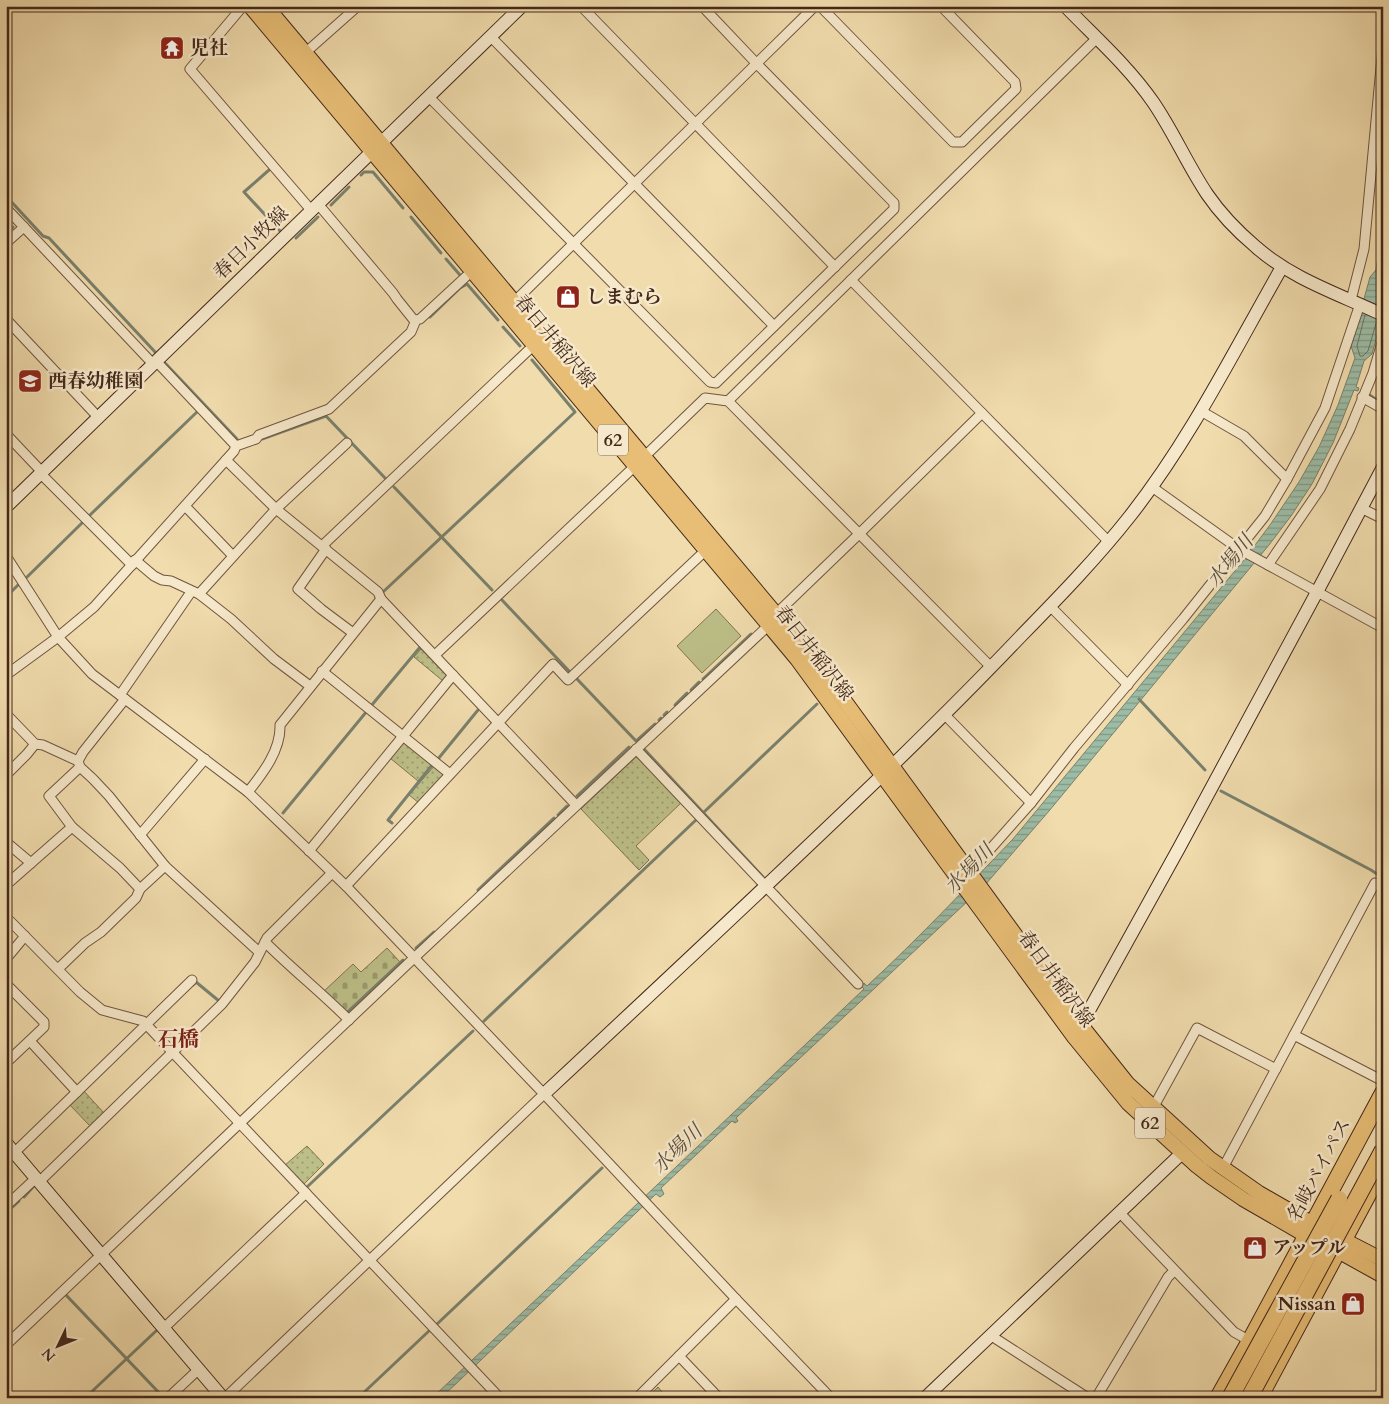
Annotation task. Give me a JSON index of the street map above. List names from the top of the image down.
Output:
{
  "streets": {
    "highway": ["名岐バイパス"],
    "main road": ["春日井稲沢線", "62"],
    "street": ["春日小牧線"]
  },
  "crossings": [
    ["春日小牧線", "春日井稲沢線"],
    ["春日井稲沢線", "名岐バイパス"]
  ],
  "districts": ["石橋"],
  "water": ["水場川"],
  "places": {
    "temple": ["児社"],
    "shop": ["しまむら", "アップル", "Nissan"],
    "school or university": ["西春幼稚園"]
  },
  "north": "bottom left"
}
